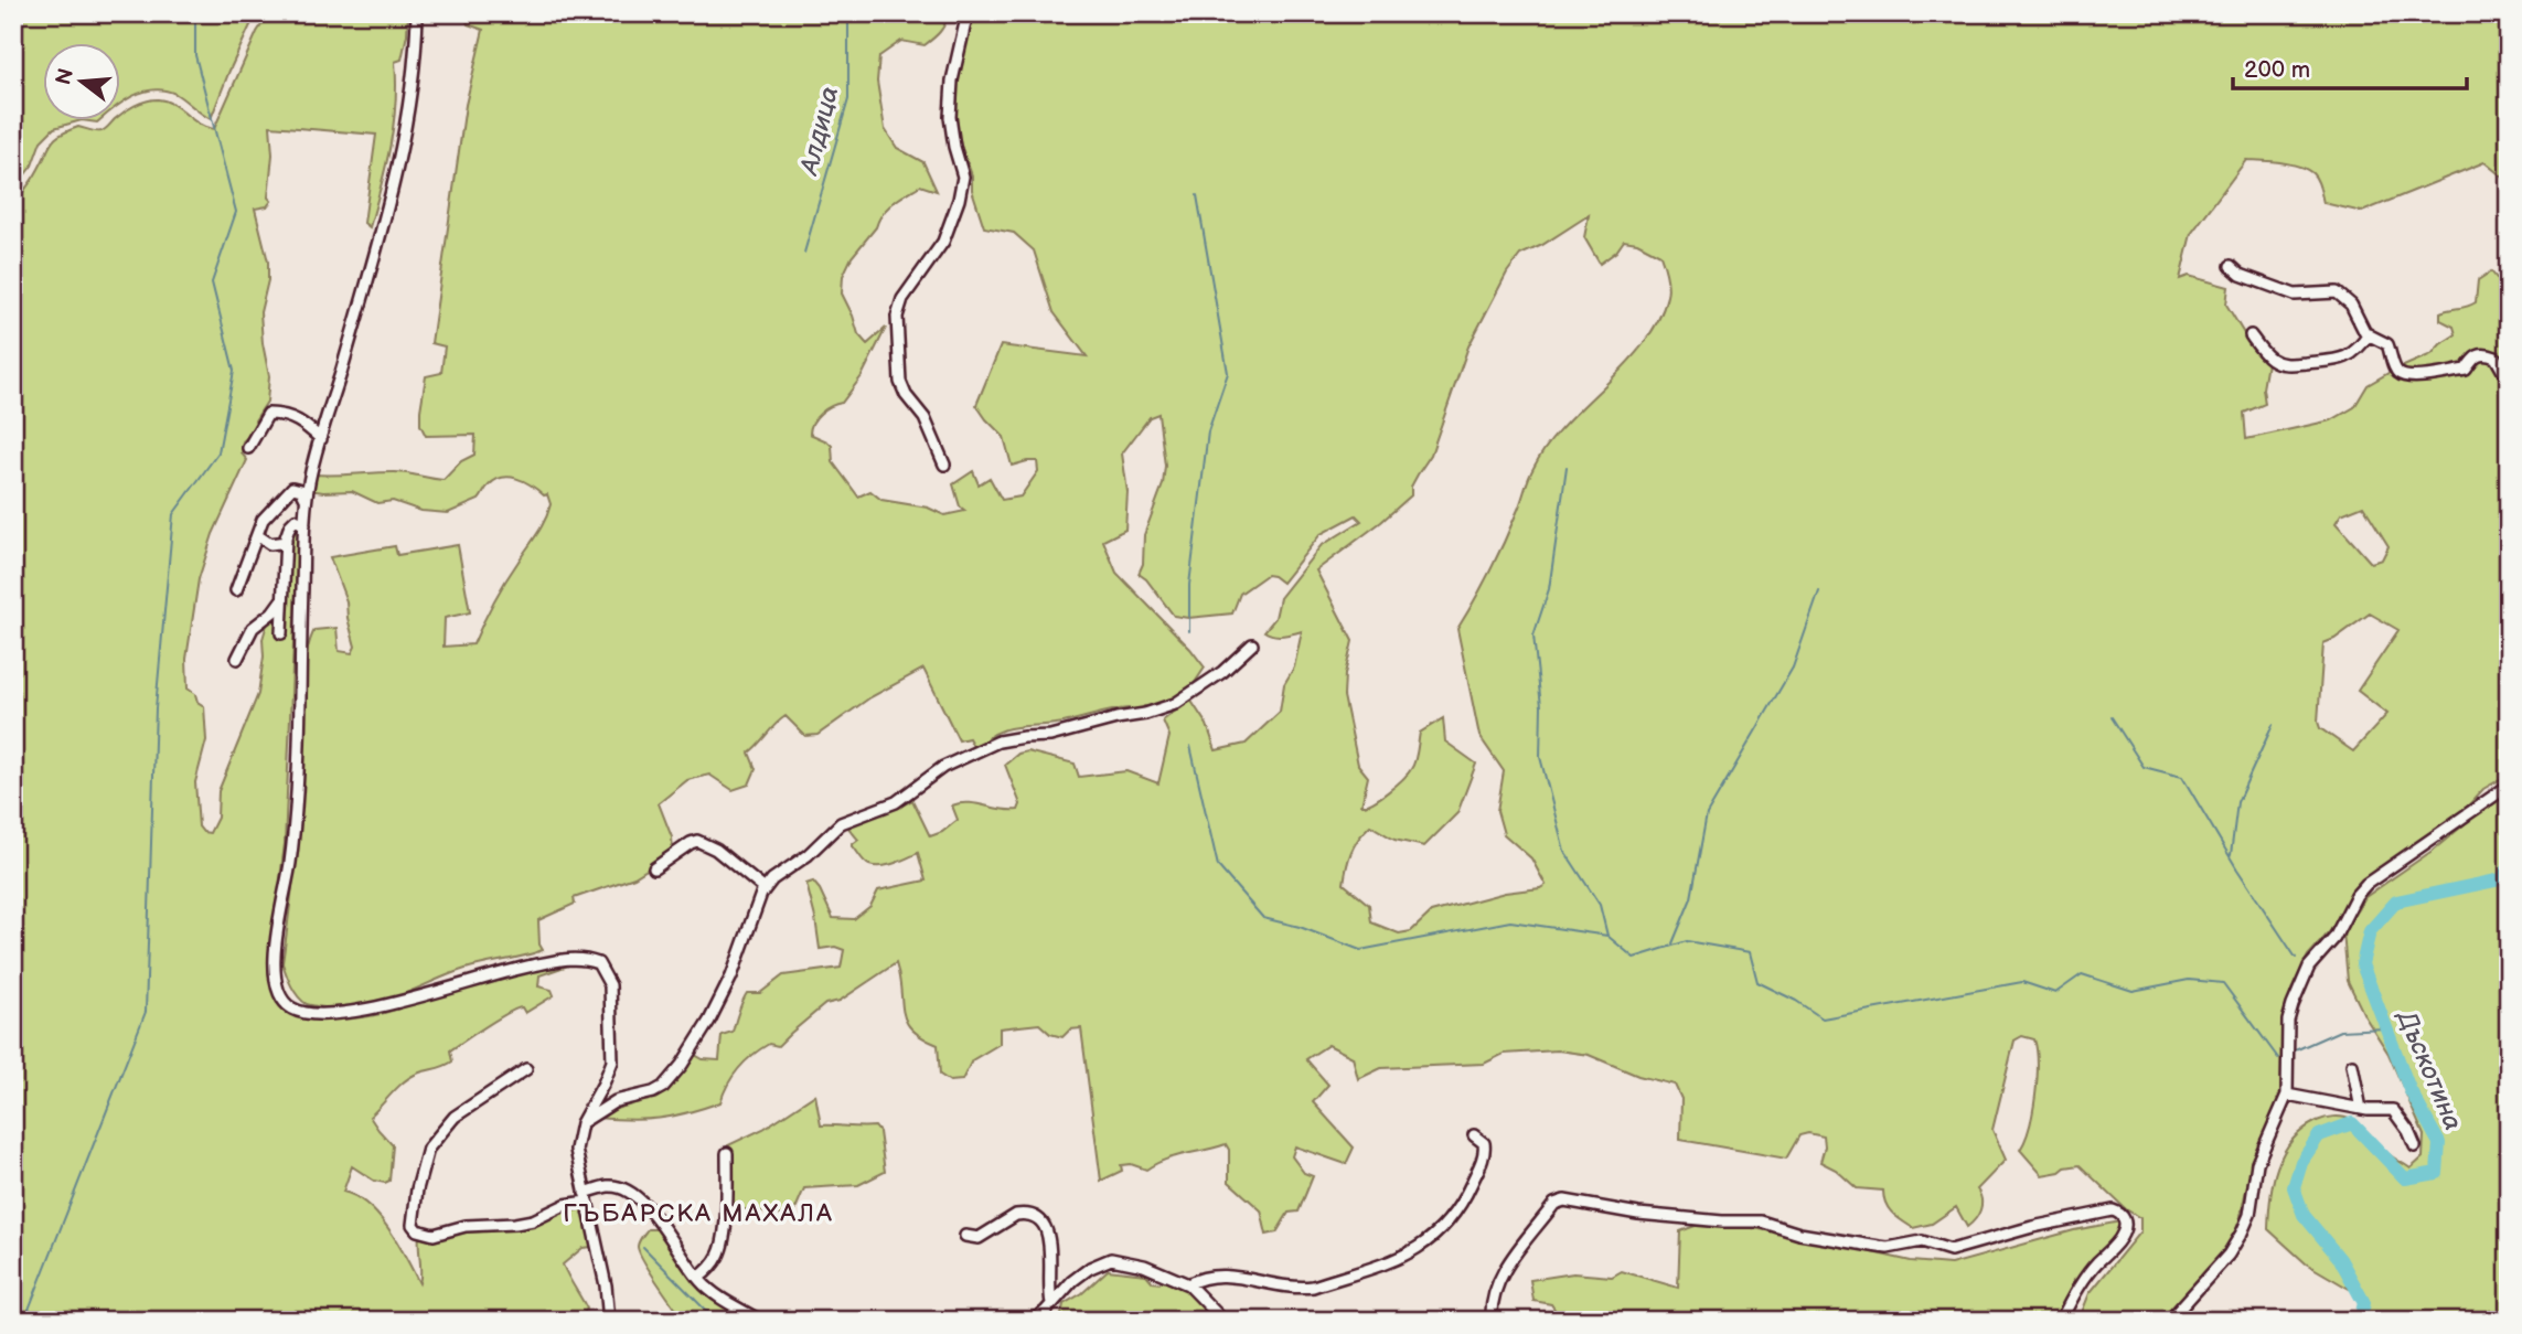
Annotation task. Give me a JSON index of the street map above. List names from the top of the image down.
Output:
{
  "districts": ["ГЪБАРСКА МАХАЛА"],
  "water": ["Алдица", "Дъскотина"],
  "scale_bar": "200 m",
  "north": "left"
}
